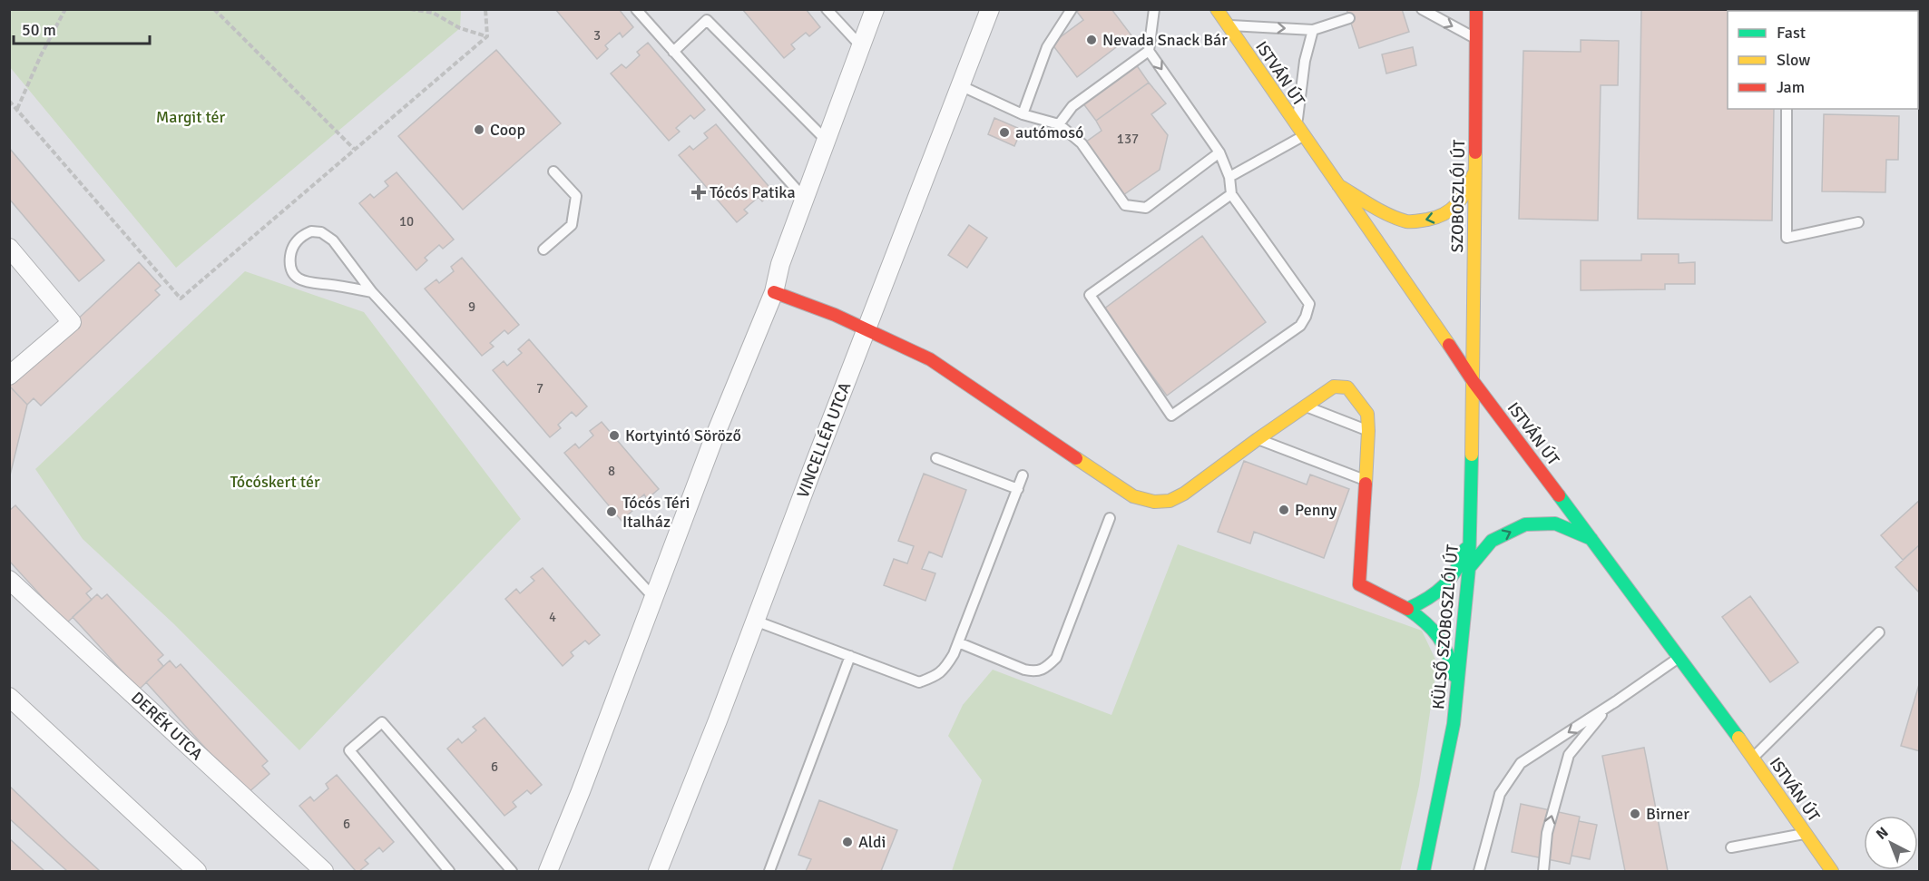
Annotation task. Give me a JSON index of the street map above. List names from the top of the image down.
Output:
{
  "streets": {
    "street": [
      "ISTVÁN ÚT",
      "SZOBOSZLÓI ÚT",
      "VINCELLÉR UTCA",
      "KÜLSŐ SZOBOSZLÓI ÚT",
      "DERÉK UTCA"
    ]
  },
  "crossings": [
    ["ISTVÁN ÚT", "SZOBOSZLÓI ÚT"],
    ["ISTVÁN ÚT", "KÜLSŐ SZOBOSZLÓI ÚT"],
    ["SZOBOSZLÓI ÚT", "KÜLSŐ SZOBOSZLÓI ÚT"]
  ],
  "parks": ["Margit tér", "Tócóskert tér"],
  "places": {
    "other": [
      "Nevada Snack Bár",
      "Coop",
      "autómosó",
      "Kortyintó Söröző",
      "Penny",
      "Tócós Téri Italház",
      "Birner",
      "Aldi"
    ],
    "health": ["Tócós Patika"]
  },
  "house_numbers": [
    "3",
    "137",
    "10",
    "9",
    "7",
    "8",
    "4",
    "6",
    "6"
  ],
  "legend": ["Fast", "Slow", "Jam"],
  "scale_bar": "50 m",
  "north": "top left"
}
